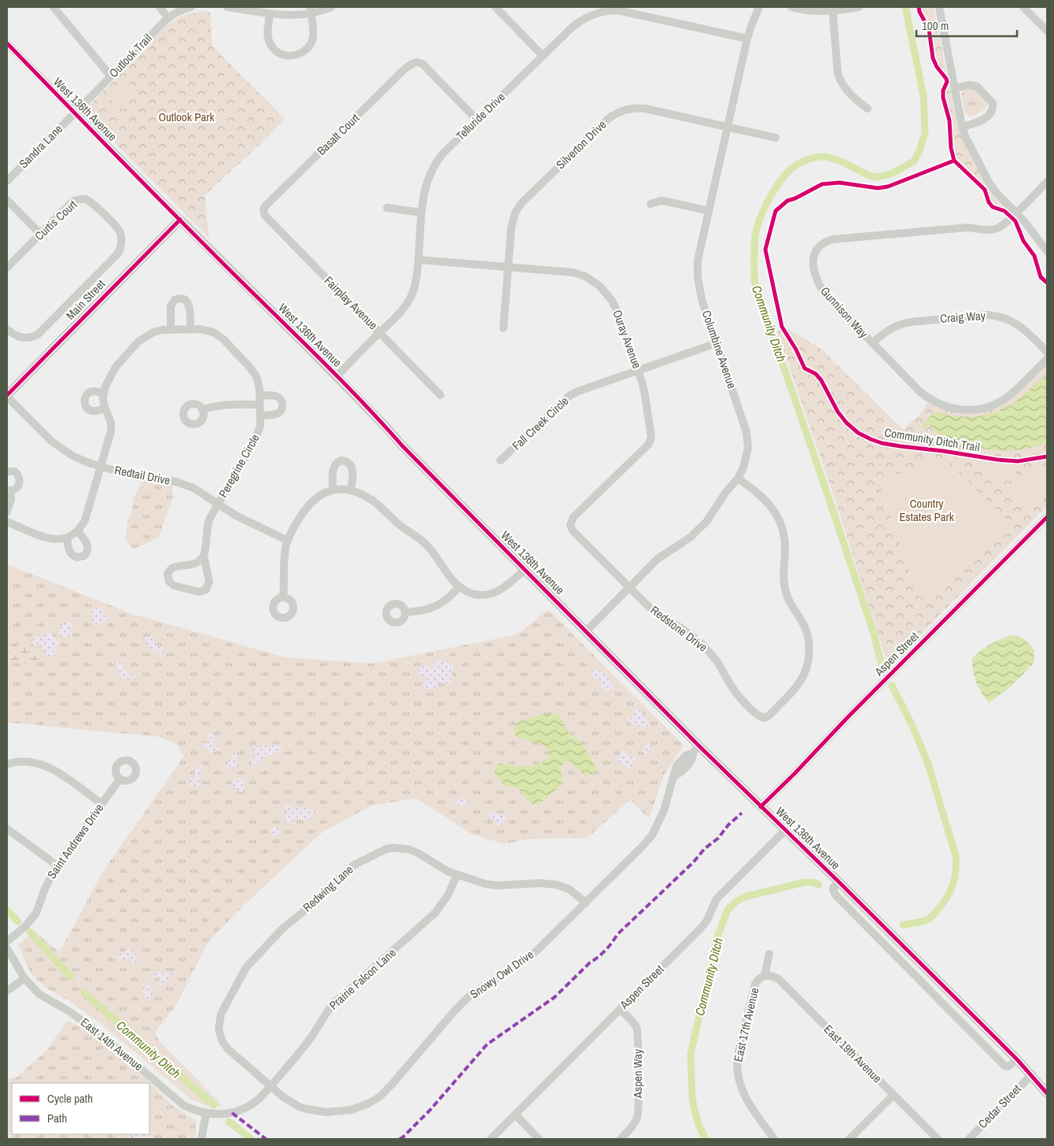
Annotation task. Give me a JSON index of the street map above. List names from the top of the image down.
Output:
{
  "streets": {
    "main road": ["West 136th Avenue", "Main Street"],
    "street": [
      "Outlook Trail",
      "Telluride Drive",
      "Basalt Court",
      "Silverton Drive",
      "Sandra Lane",
      "Curtis Court",
      "Fairplay Avenue",
      "Gunnison Way",
      "Craig Way",
      "Ouray Avenue",
      "Columbine Avenue",
      "Fall Creek Circle",
      "Peregrine Circle",
      "Redtail Drive",
      "Redstone Drive",
      "Aspen Street",
      "Saint Andrews Drive",
      "Redwing Lane",
      "Snowy Owl Drive",
      "Prairie Falcon Lane",
      "East 17th Avenue",
      "East 14th Avenue",
      "East 19th Avenue",
      "Aspen Way",
      "Cedar Street"
    ],
    "cycle path": ["Community Ditch Trail"]
  },
  "crossings": [
    ["Outlook Trail", "West 136th Avenue"],
    ["Outlook Trail", "Sandra Lane"],
    ["West 136th Avenue", "Telluride Drive"],
    ["West 136th Avenue", "Sandra Lane"],
    ["West 136th Avenue", "Main Street"],
    ["West 136th Avenue", "Columbine Avenue"],
    ["West 136th Avenue", "Aspen Street"],
    ["West 136th Avenue", "Snowy Owl Drive"],
    ["West 136th Avenue", "Cedar Street"],
    ["Telluride Drive", "Fairplay Avenue"],
    ["Telluride Drive", "Ouray Avenue"],
    ["Telluride Drive", "Columbine Avenue"],
    ["Basalt Court", "Fairplay Avenue"],
    ["Silverton Drive", "Ouray Avenue"],
    ["Silverton Drive", "Columbine Avenue"],
    ["Main Street", "Redtail Drive"],
    ["Gunnison Way", "Craig Way"],
    ["Ouray Avenue", "Fall Creek Circle"],
    ["Ouray Avenue", "Redstone Drive"],
    ["Columbine Avenue", "Fall Creek Circle"],
    ["Columbine Avenue", "Redstone Drive"],
    ["Peregrine Circle", "Redtail Drive"],
    ["Aspen Street", "Aspen Way"],
    ["Redwing Lane", "Snowy Owl Drive"],
    ["Redwing Lane", "Prairie Falcon Lane"],
    ["Redwing Lane", "East 14th Avenue"],
    ["Snowy Owl Drive", "Prairie Falcon Lane"],
    ["Snowy Owl Drive", "East 14th Avenue"],
    ["Prairie Falcon Lane", "East 14th Avenue"],
    ["East 17th Avenue", "East 19th Avenue"]
  ],
  "water": ["Community Ditch"],
  "parks": ["Outlook Park", "Country Estates Park"],
  "legend": ["Cycle path", "Path"],
  "scale_bar": "100 m"
}
